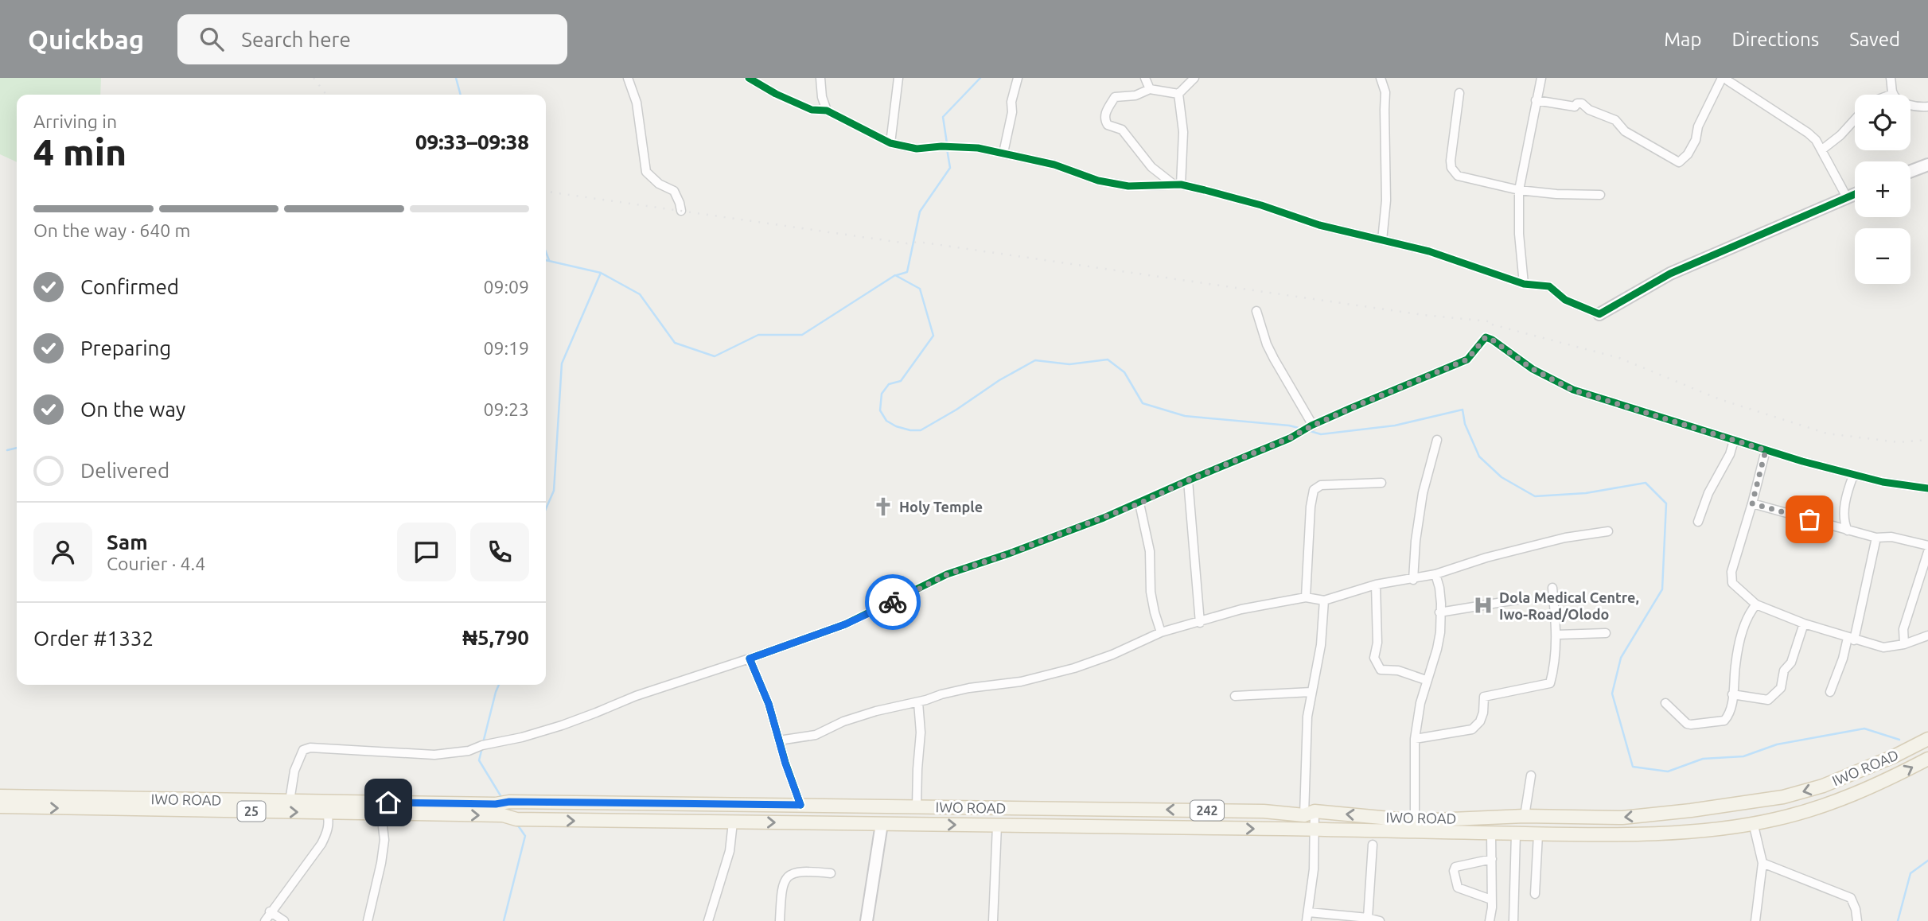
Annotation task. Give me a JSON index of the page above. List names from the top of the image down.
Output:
{
  "streets": {
    "main road": ["IWO ROAD", "242", "25"]
  },
  "places": {
    "church": ["Holy Temple"],
    "hospital": ["Dola Medical Centre, Iwo-Road/Olodo"]
  },
  "page": {
    "header": "Quickbag",
    "search": "Search here",
    "nav": ["Map", "Directions", "Saved"],
    "map_buttons": ["+", "−"],
    "heading": ["4 min", "Arriving in", "09:33–09:38"],
    "panel": [
      "Sam",
      "Courier · 4.4",
      "Order #1332",
      "₦5,790"
    ],
    "bar": "On the way · 640 m",
    "list": [
      ["Confirmed", "09:09"],
      ["Preparing", "09:19"],
      ["On the way", "09:23"],
      "Delivered"
    ]
  }
}
